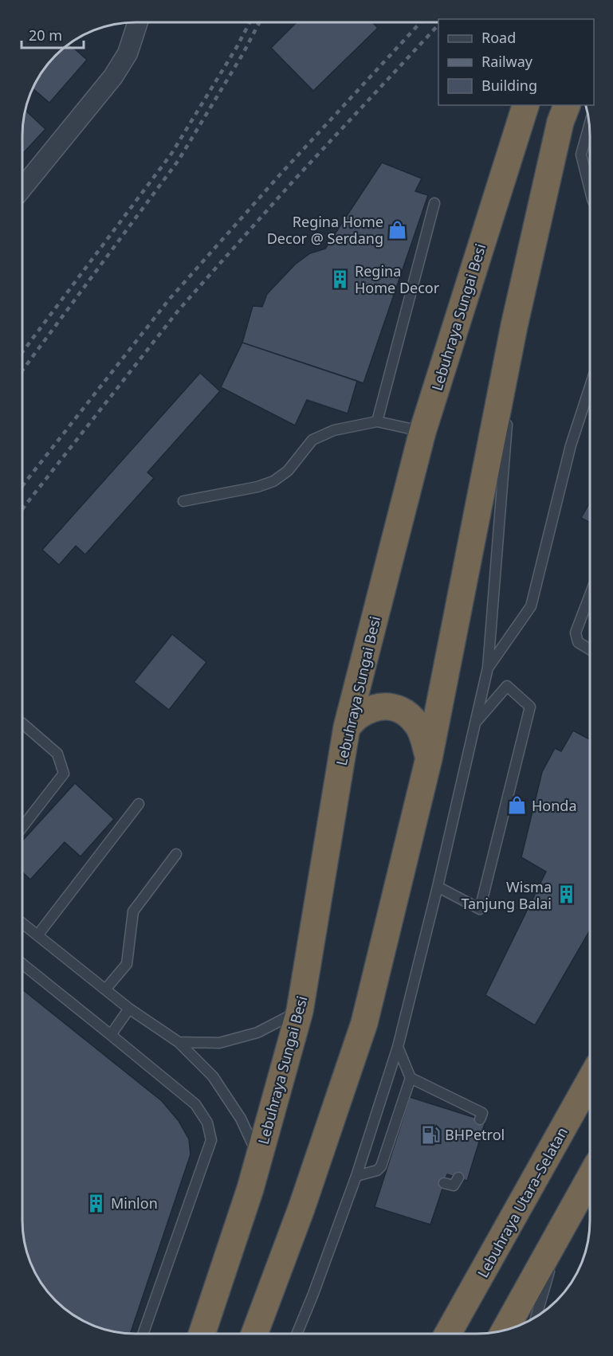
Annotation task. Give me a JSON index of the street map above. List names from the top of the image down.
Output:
{
  "streets": {
    "highway": ["Lebuhraya Sungai Besi", "Lebuhraya Utara–Selatan"]
  },
  "places": {
    "shop": ["Regina Home Decor @ Serdang", "Honda"],
    "building": ["Regina Home Decor", "Wisma Tanjung Balai", "Minlon"],
    "fuel station": ["BHPetrol"]
  },
  "legend": ["Road", "Railway", "Building"],
  "scale_bar": "20 m"
}
